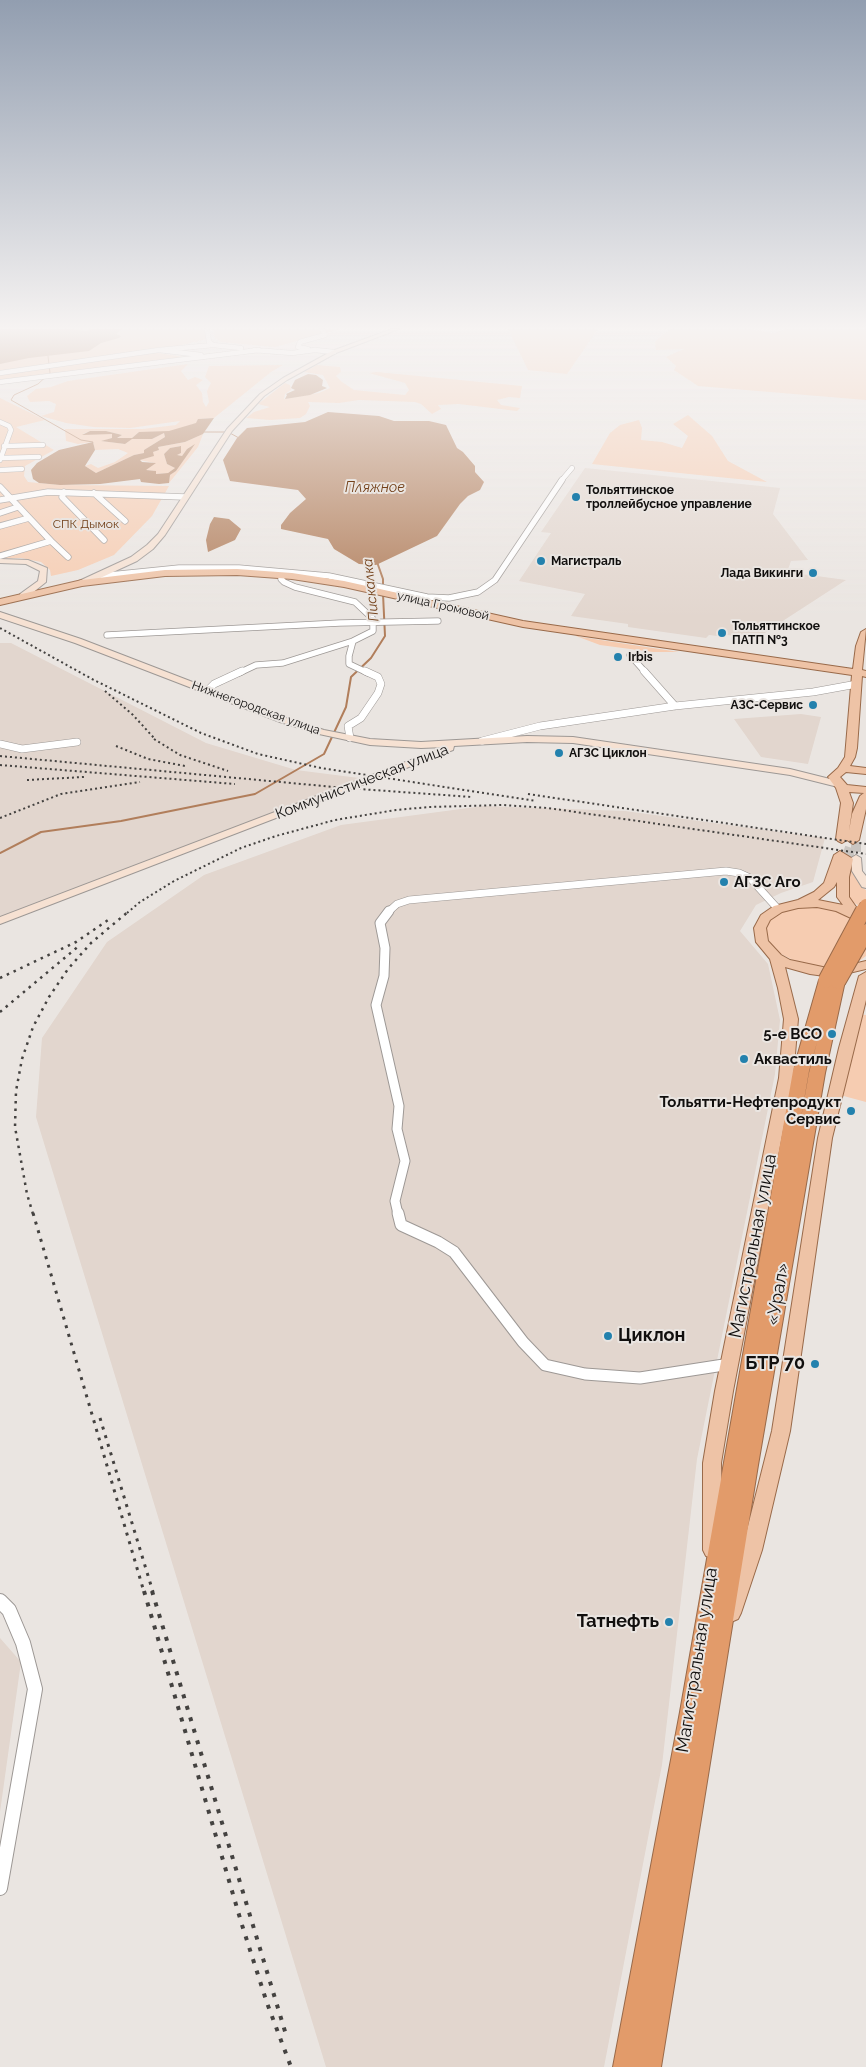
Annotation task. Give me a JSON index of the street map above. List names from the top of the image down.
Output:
{
  "streets": {
    "highway": ["Магистральная улица", "«Урал»"],
    "main road": ["улица Громовой", "Нижнегородская улица", "Коммунистическая улица"]
  },
  "crossings": [
    ["улица Громовой", "Коммунистическая улица"],
    ["Нижнегородская улица", "Коммунистическая улица"],
    ["Магистральная улица", "«Урал»"]
  ],
  "water": ["Пляжное", "Пискалка"],
  "parks": ["СПК Дымок"],
  "places": [
    "Тольяттинское троллейбусное управление",
    "Магистраль",
    "Лада Викинги",
    "Тольяттинское ПАТП №3",
    "Irbis",
    "АЗС-Сервис",
    "АГЗС Циклон",
    "АГЗС Аго",
    "5-е ВСО",
    "Аквастиль",
    "Тольятти-Нефтепродукт Сервис",
    "Циклон",
    "БТР 70",
    "Татнефть"
  ]
}
